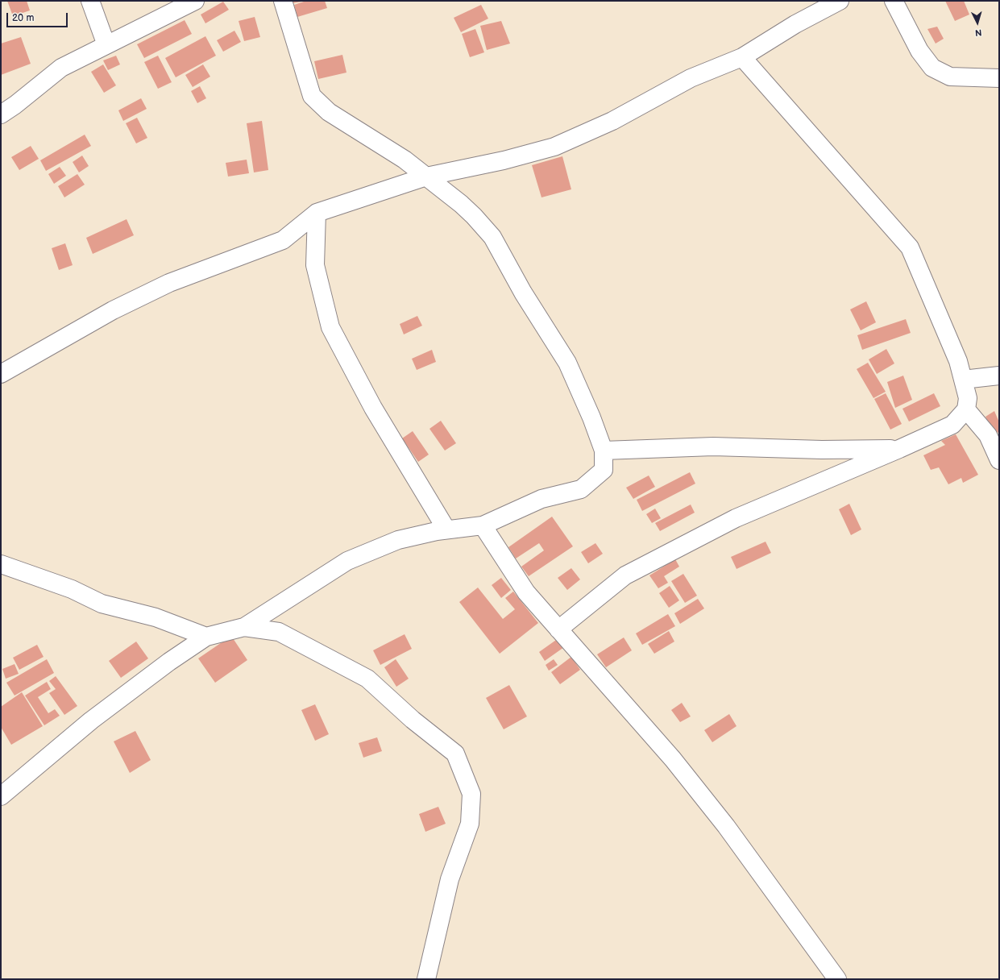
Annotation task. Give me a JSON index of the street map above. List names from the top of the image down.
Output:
{
  "scale_bar": "20 m",
  "north": "bottom"
}
